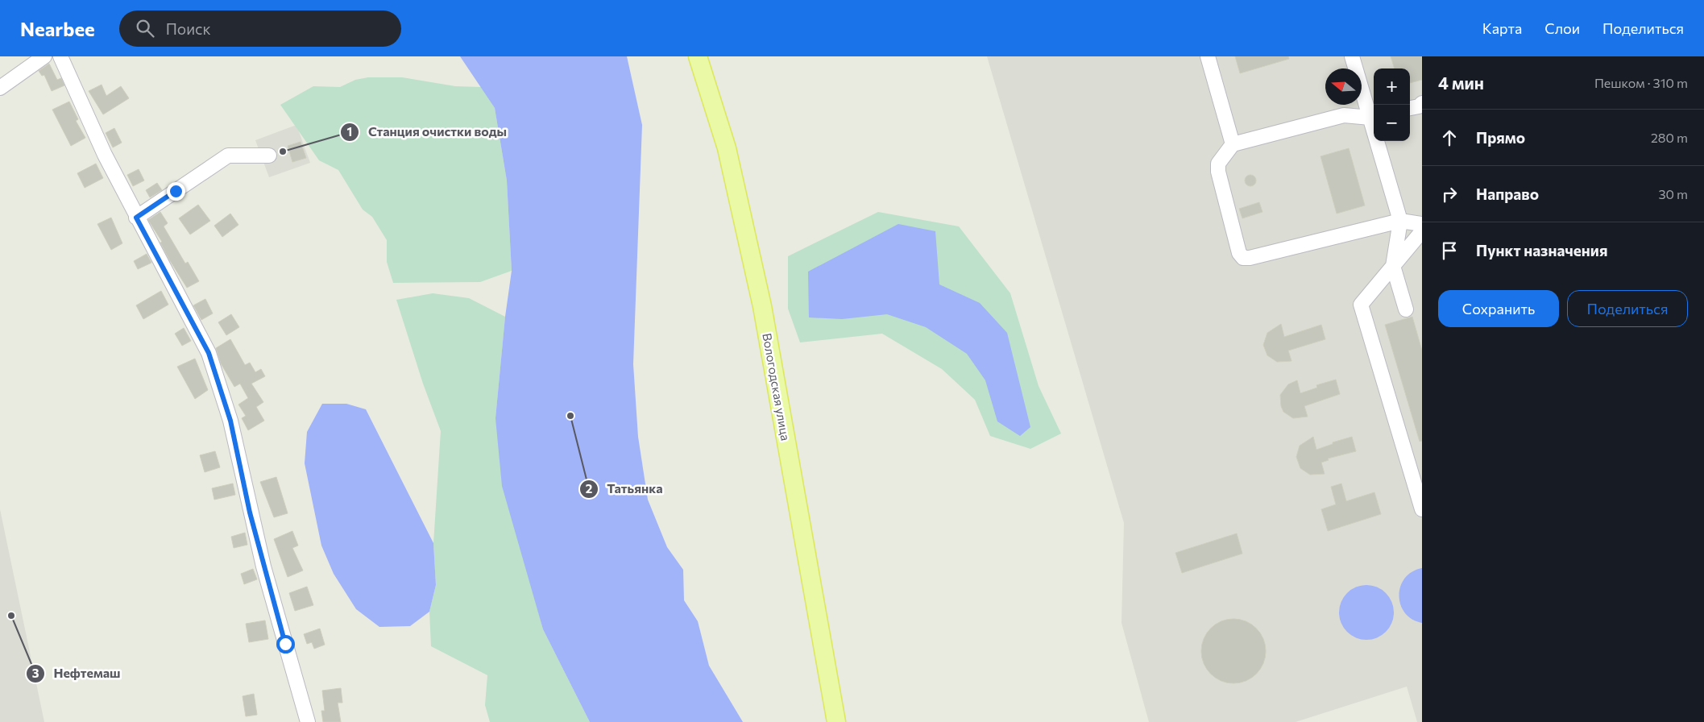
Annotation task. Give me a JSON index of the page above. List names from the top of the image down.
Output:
{
  "streets": {
    "main road": ["Вологодская улица"]
  },
  "places": ["Станция очистки воды", "Татьянка", "Нефтемаш"],
  "north": "left",
  "page": {
    "header": "Nearbee",
    "search": "Поиск",
    "nav": ["Карта", "Слои", "Поделиться"],
    "heading": ["4 мин", "Пешком · 310 m"],
    "map_buttons": ["+", "−"],
    "list": [
      ["Прямо", "280 m"],
      ["Направо", "30 m"],
      "Пункт назначения"
    ],
    "buttons": ["Сохранить", "Поделиться"]
  }
}
